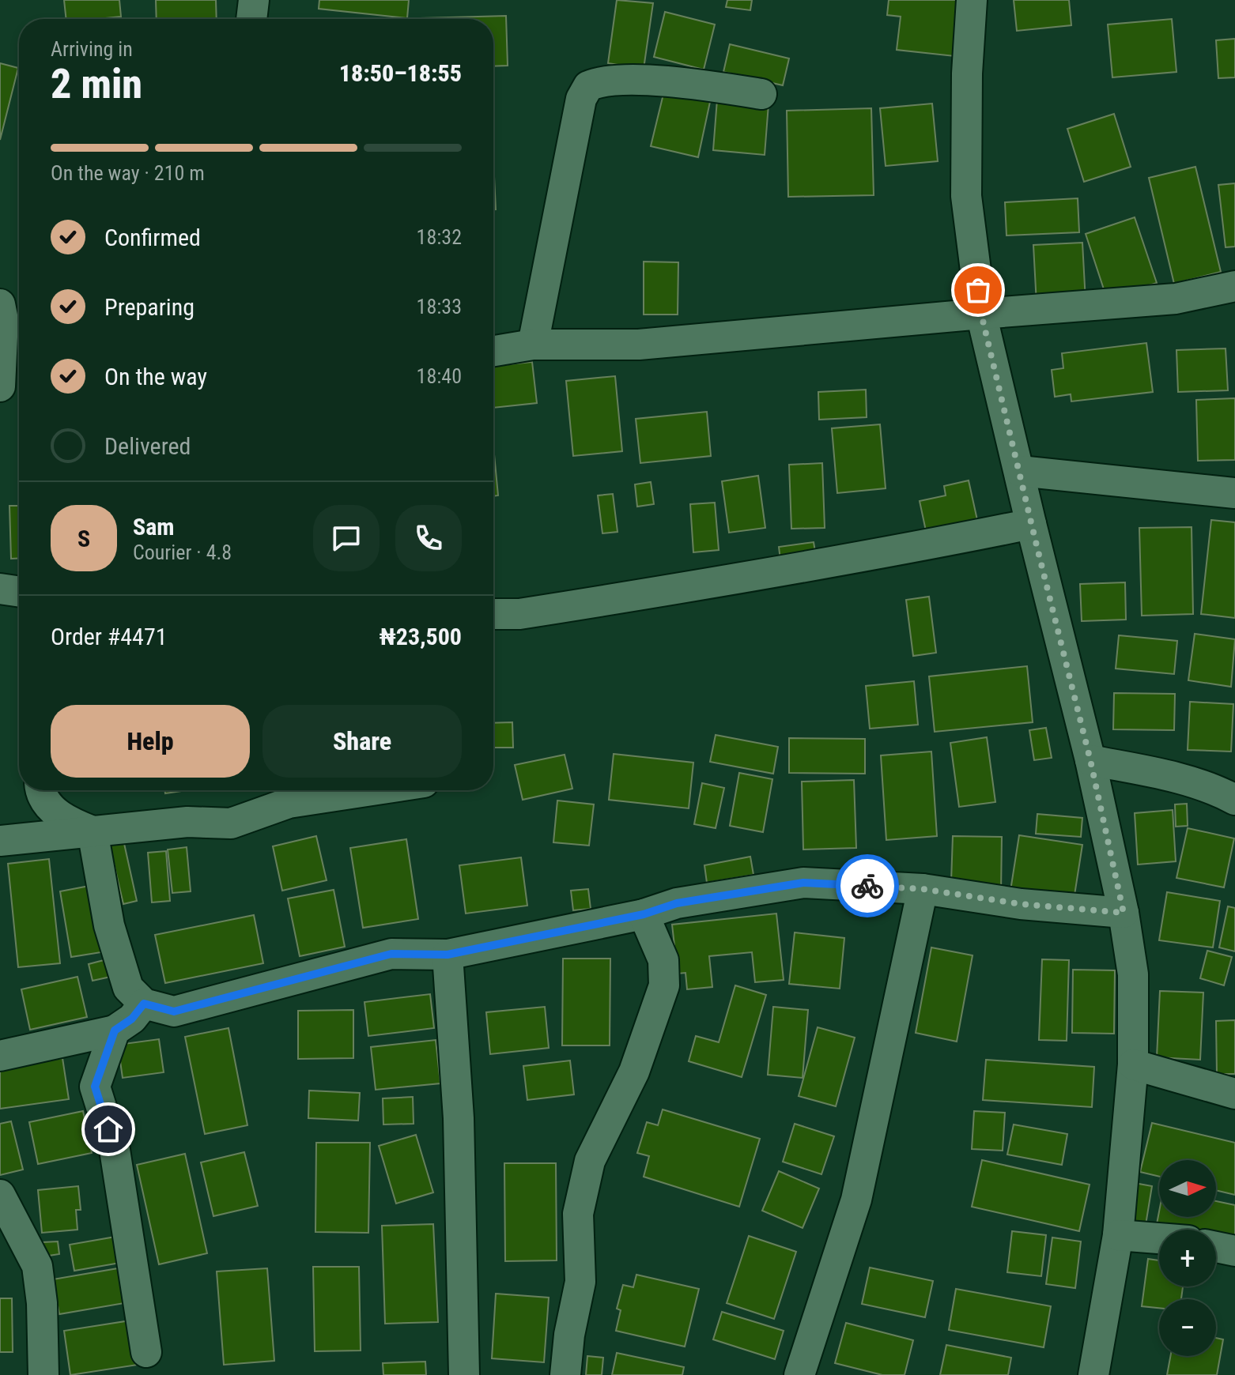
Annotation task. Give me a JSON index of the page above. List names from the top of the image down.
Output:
{
  "north": "right",
  "page": {
    "heading": ["2 min", "Arriving in", "18:50–18:55"],
    "panel": [
      "Sam",
      "Courier · 4.8",
      "Order #4471",
      "₦23,500"
    ],
    "bar": "On the way · 210 m",
    "list": [
      ["Confirmed", "18:32"],
      ["Preparing", "18:33"],
      ["On the way", "18:40"],
      "Delivered"
    ],
    "round": "S",
    "buttons": ["Help", "Share"],
    "map_buttons": ["+", "−"]
  }
}
